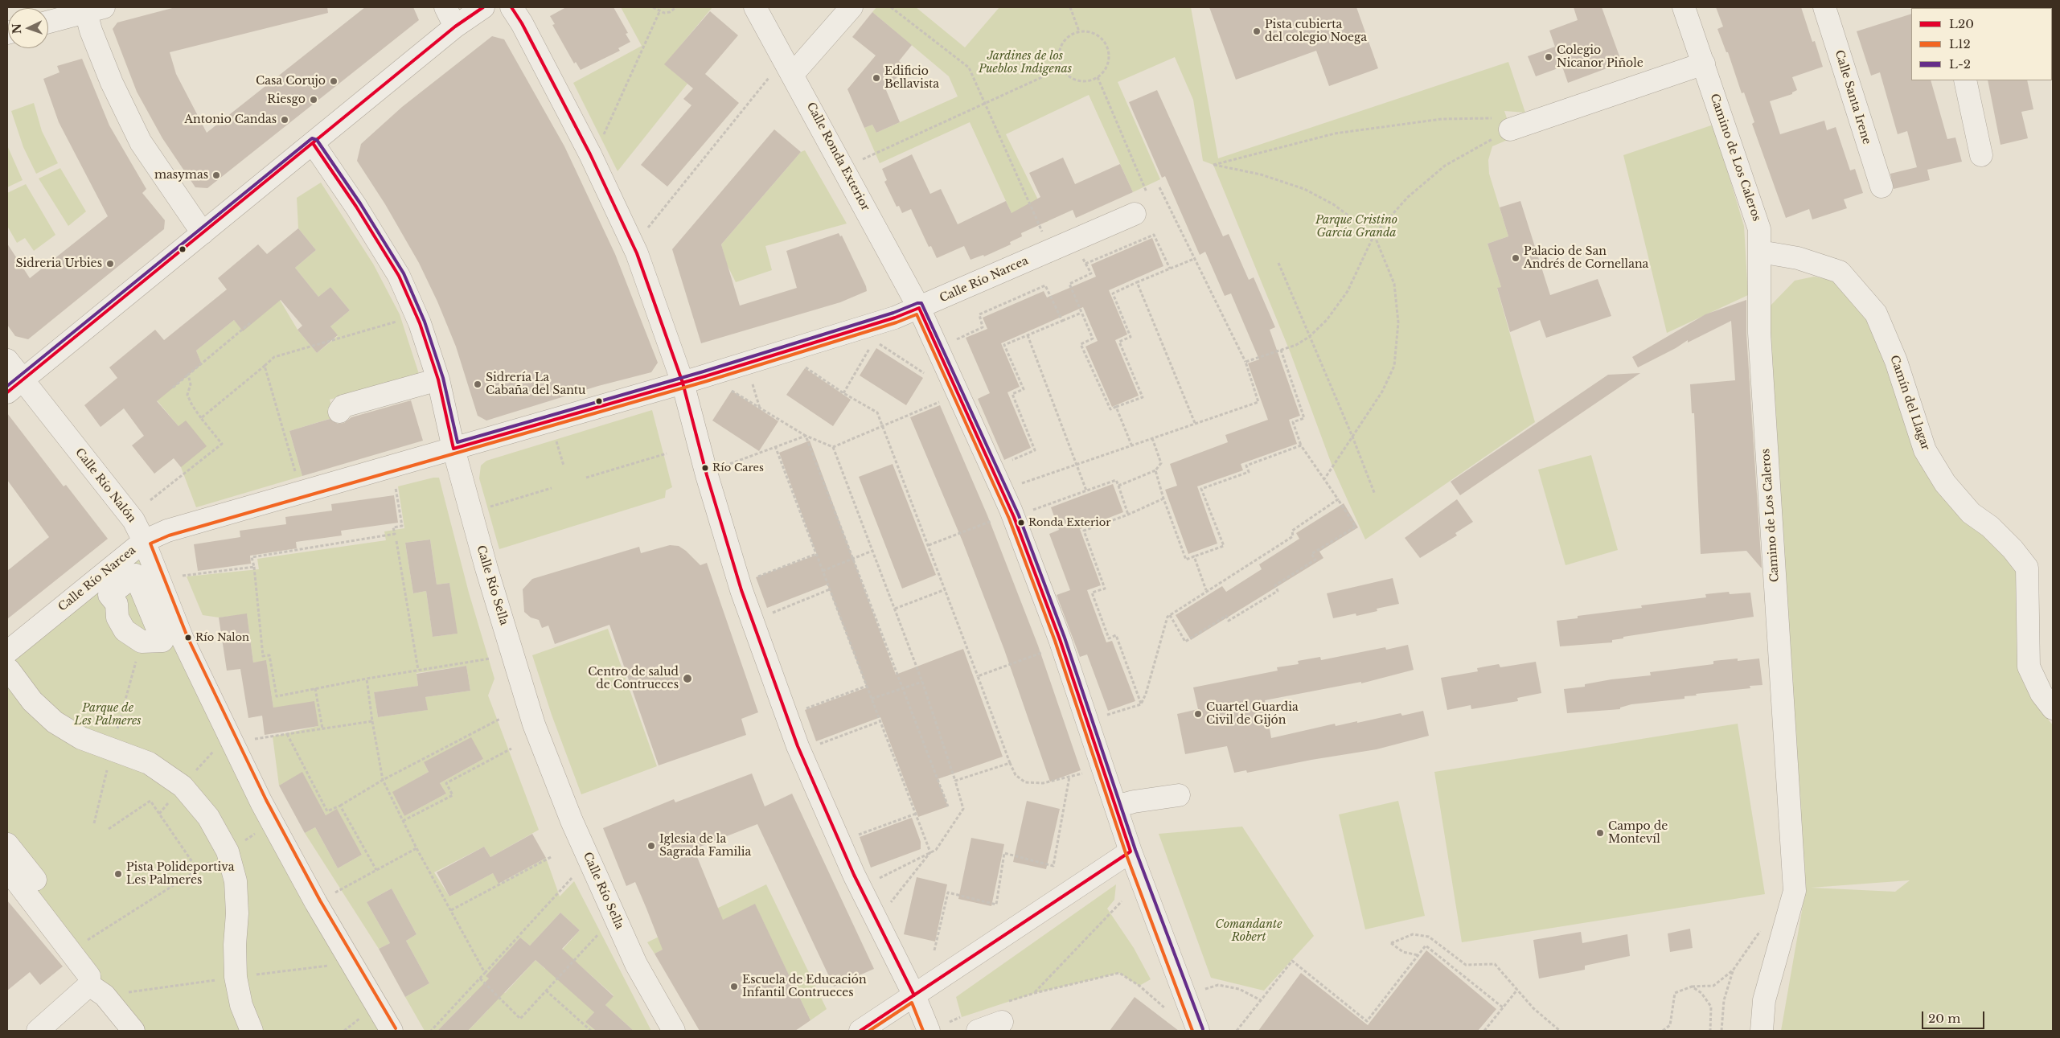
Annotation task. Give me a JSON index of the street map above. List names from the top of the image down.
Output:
{
  "streets": {
    "street": [
      "Calle Santa Irene",
      "Calle Ronda Exterior",
      "Camino de Los Caleros",
      "Calle Río Narcea",
      "Camín del Llagar",
      "Calle Río Nalón",
      "Calle Río Sella"
    ]
  },
  "crossings": [
    ["Calle Ronda Exterior", "Calle Río Narcea"],
    ["Camino de Los Caleros", "Camín del Llagar"],
    ["Calle Río Narcea", "Calle Río Nalón"],
    ["Calle Río Narcea", "Calle Río Sella"]
  ],
  "parks": [
    "Jardines de los Pueblos Indigenas",
    "Parque Cristino García Granda",
    "Parque de Les Palmeres",
    "Comandante Robert"
  ],
  "places": [
    "Pista cubierta del colegio Noega",
    "Colegio Nicanor Piñole",
    "Edificio Bellavista",
    "Casa Corujo",
    "Riesgo",
    "Antonio Candas",
    "masymas",
    "Palacio de San Andrés de Cornellana",
    "Sidreria Urbies",
    "Sidrería La Cabaña del Santu",
    "Río Cares",
    "Ronda Exterior",
    "Río Nalon",
    "Centro de salud de Contrueces",
    "Cuartel Guardia Civil de Gijón",
    "Campo de Montevíl",
    "Iglesia de la Sagrada Familia",
    "Pista Polideportiva Les Palmeres",
    "Escuela de Educación Infantil Contrueces"
  ],
  "lines": ["transit line L20", "transit line L-2", "transit line L12"],
  "legend": ["L20", "L12", "L-2"],
  "scale_bar": "20 m",
  "north": "left"
}
